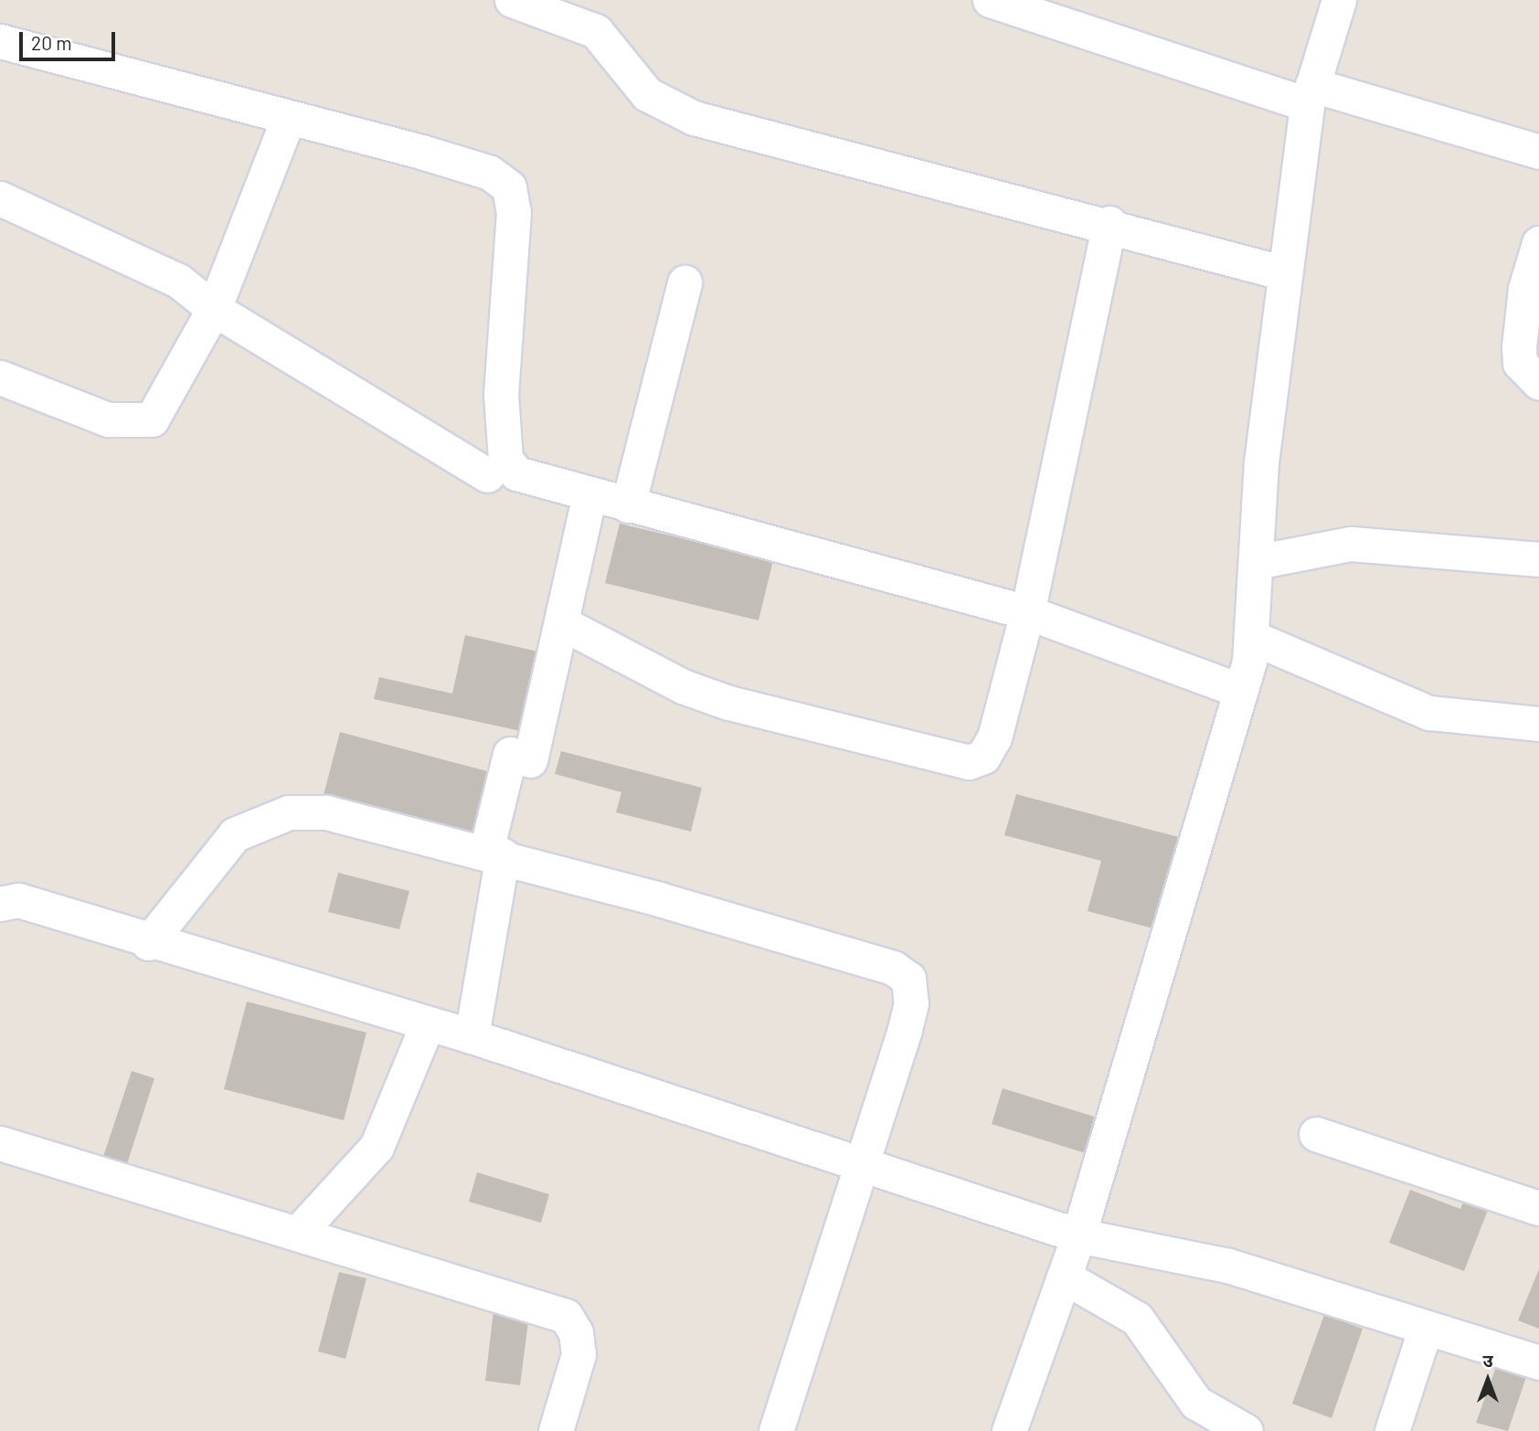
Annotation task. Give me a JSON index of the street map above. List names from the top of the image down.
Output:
{
  "scale_bar": "20 m",
  "north": "top"
}
